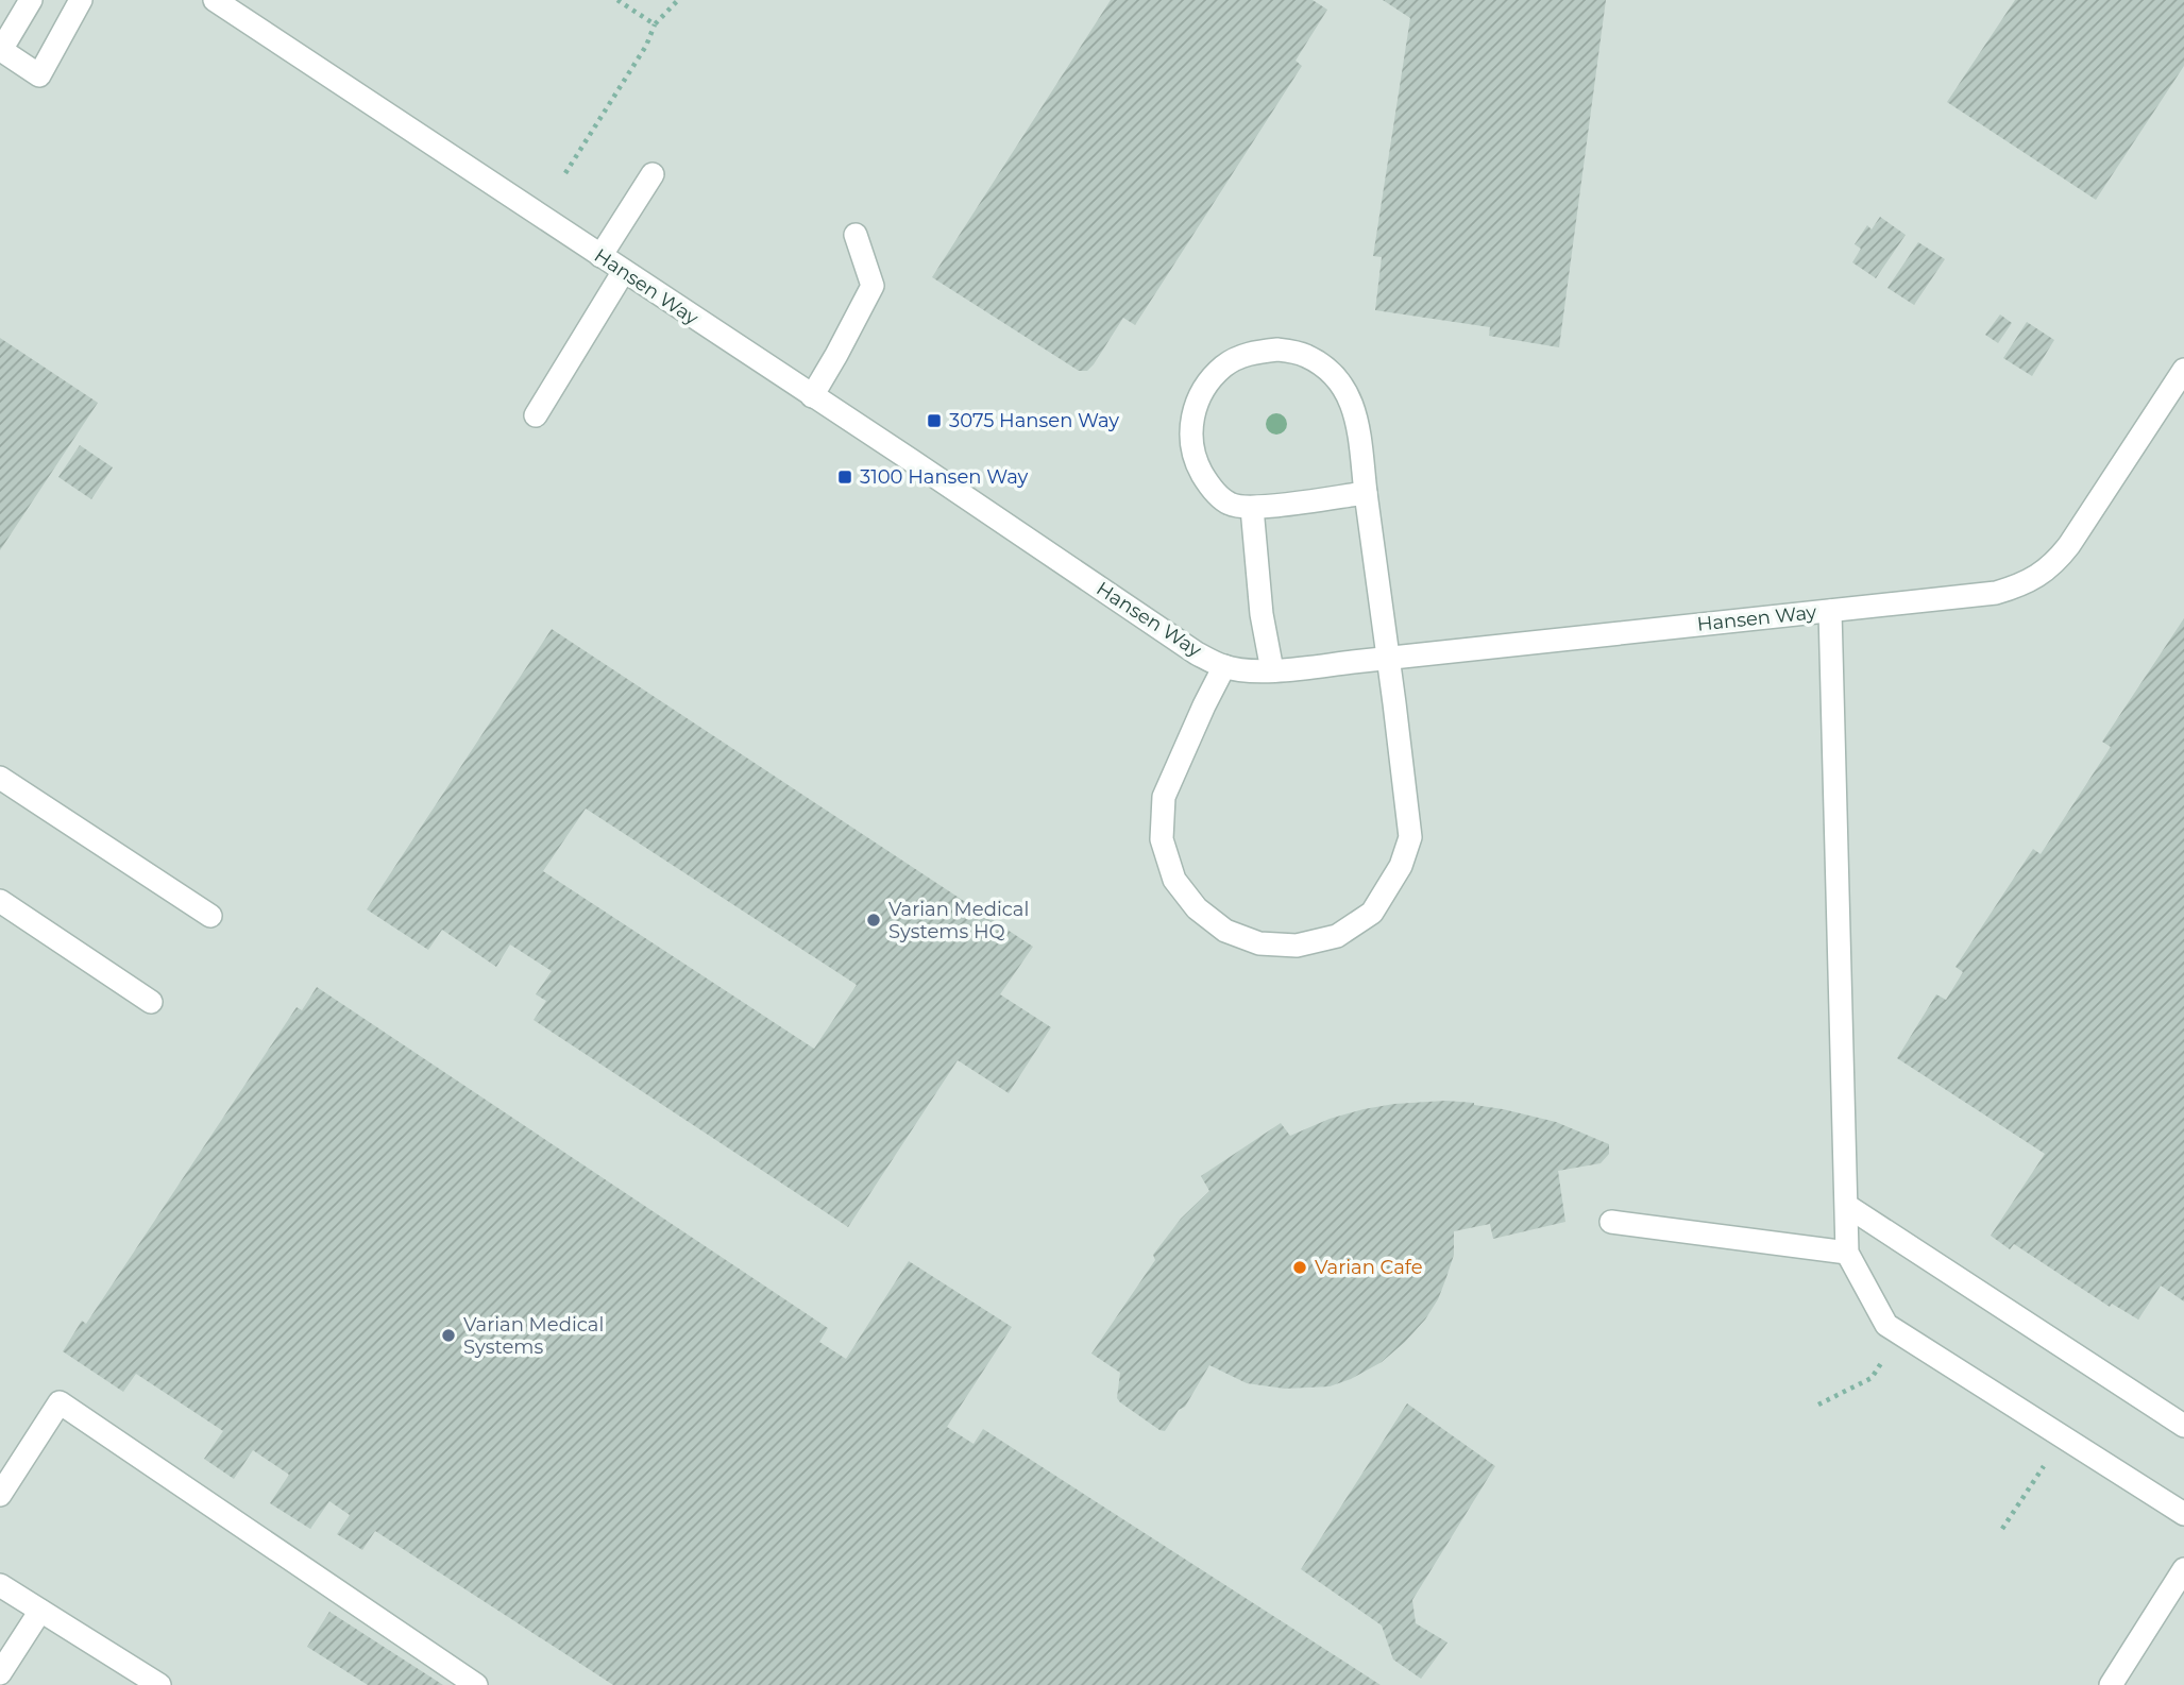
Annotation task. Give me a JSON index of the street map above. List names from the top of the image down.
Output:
{
  "streets": {
    "street": ["Hansen Way"]
  },
  "places": {
    "transit": ["3075 Hansen Way", "3100 Hansen Way"],
    "other": ["Varian Medical Systems HQ", "Varian Cafe", "Varian Medical Systems"]
  }
}
